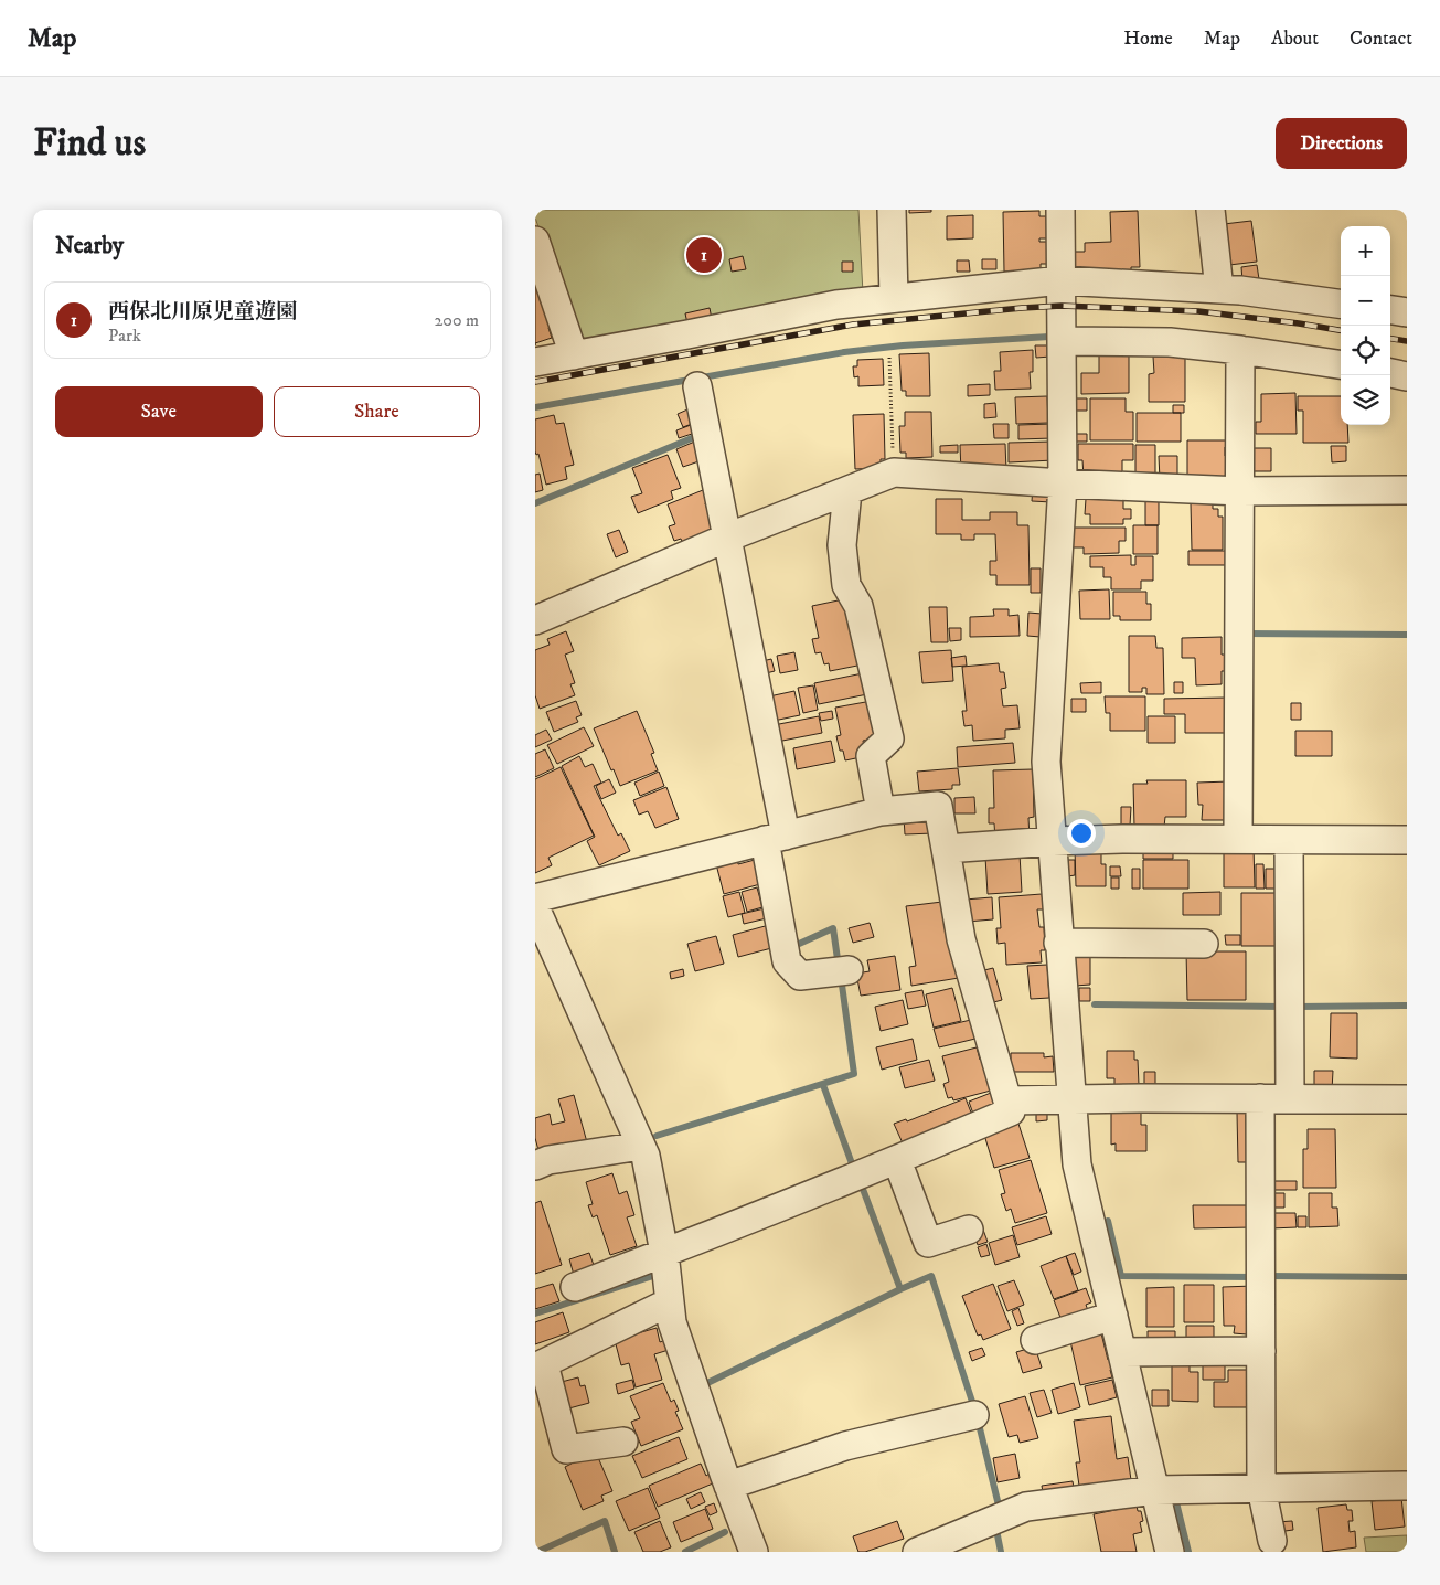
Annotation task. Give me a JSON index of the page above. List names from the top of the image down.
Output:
{
  "page": {
    "header": "Map",
    "nav": [
      "Home",
      "Map",
      "About",
      "Contact"
    ],
    "buttons": [
      "Directions",
      ["Save", "Share"]
    ],
    "title": "Find us",
    "heading": "Nearby",
    "map_buttons": ["+", "−"],
    "pins": "1",
    "list": [
      {
        "mark": "1",
        "name": "西保北川原児童遊園",
        "note": "Park",
        "value": "200 m"
      }
    ]
  }
}
